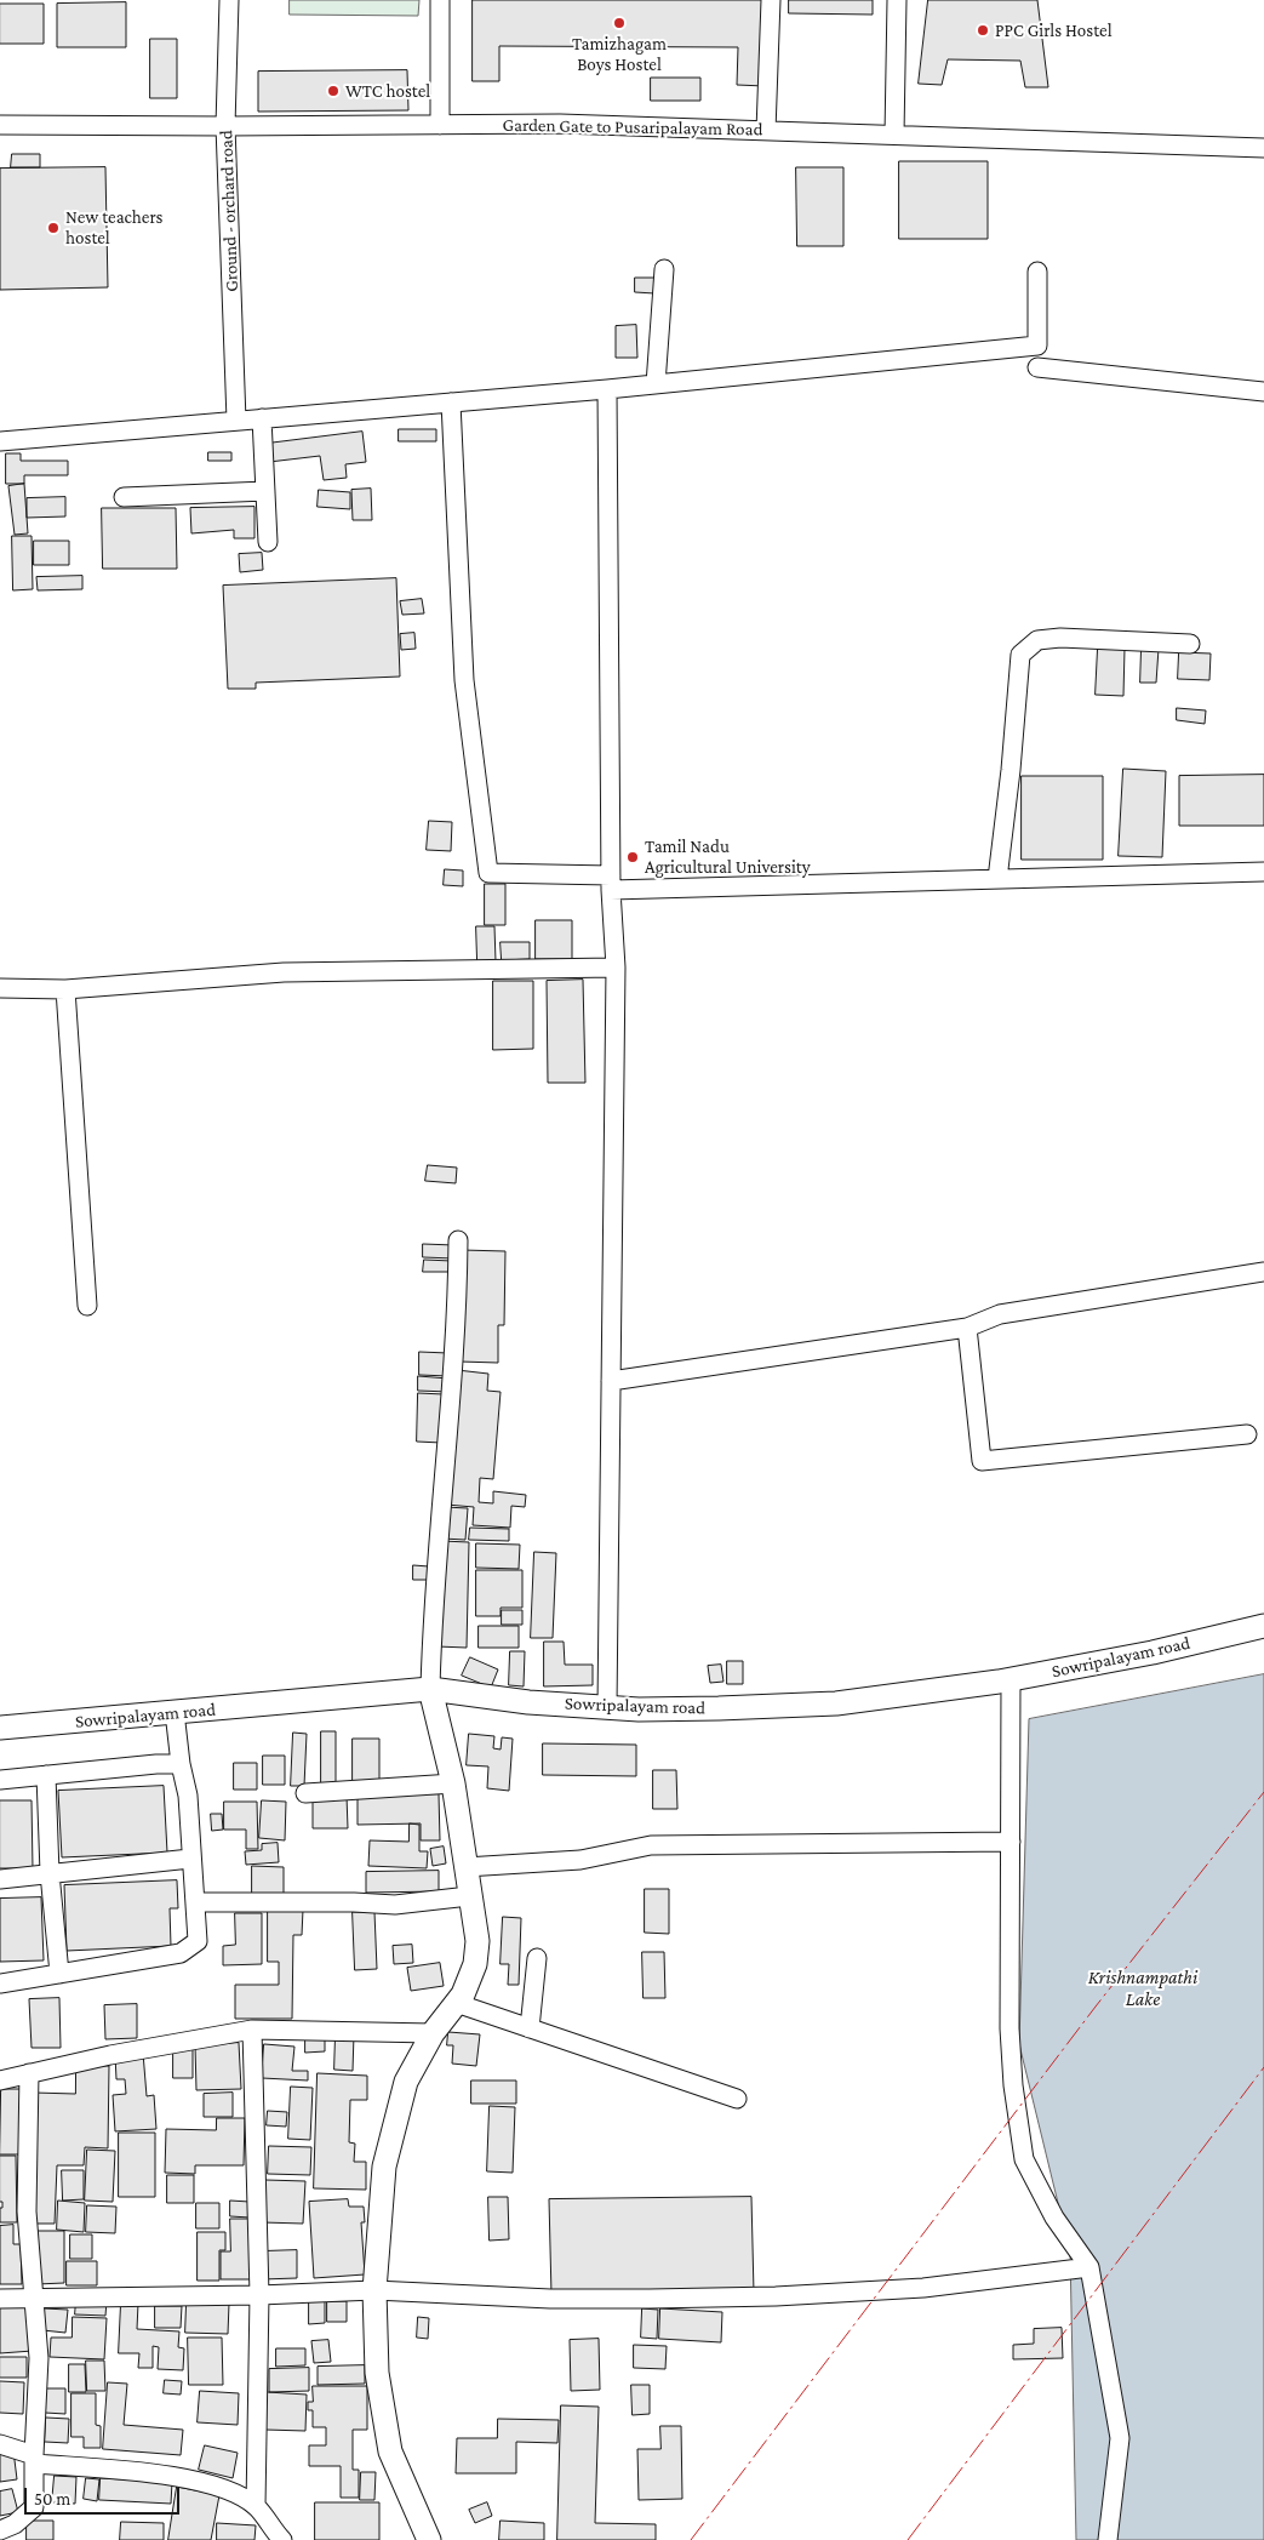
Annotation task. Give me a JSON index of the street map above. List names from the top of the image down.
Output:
{
  "streets": {
    "street": ["Garden Gate to Pusaripalayam Road", "Ground - orchard road", "Sowripalayam road"]
  },
  "crossings": [
    ["Garden Gate to Pusaripalayam Road", "Ground - orchard road"]
  ],
  "water": ["Krishnampathi Lake"],
  "places": [
    "Tamizhagam Boys Hostel",
    "PPC Girls Hostel",
    "WTC hostel",
    "New teachers hostel",
    "Tamil Nadu Agricultural University"
  ],
  "scale_bar": "50 m"
}
